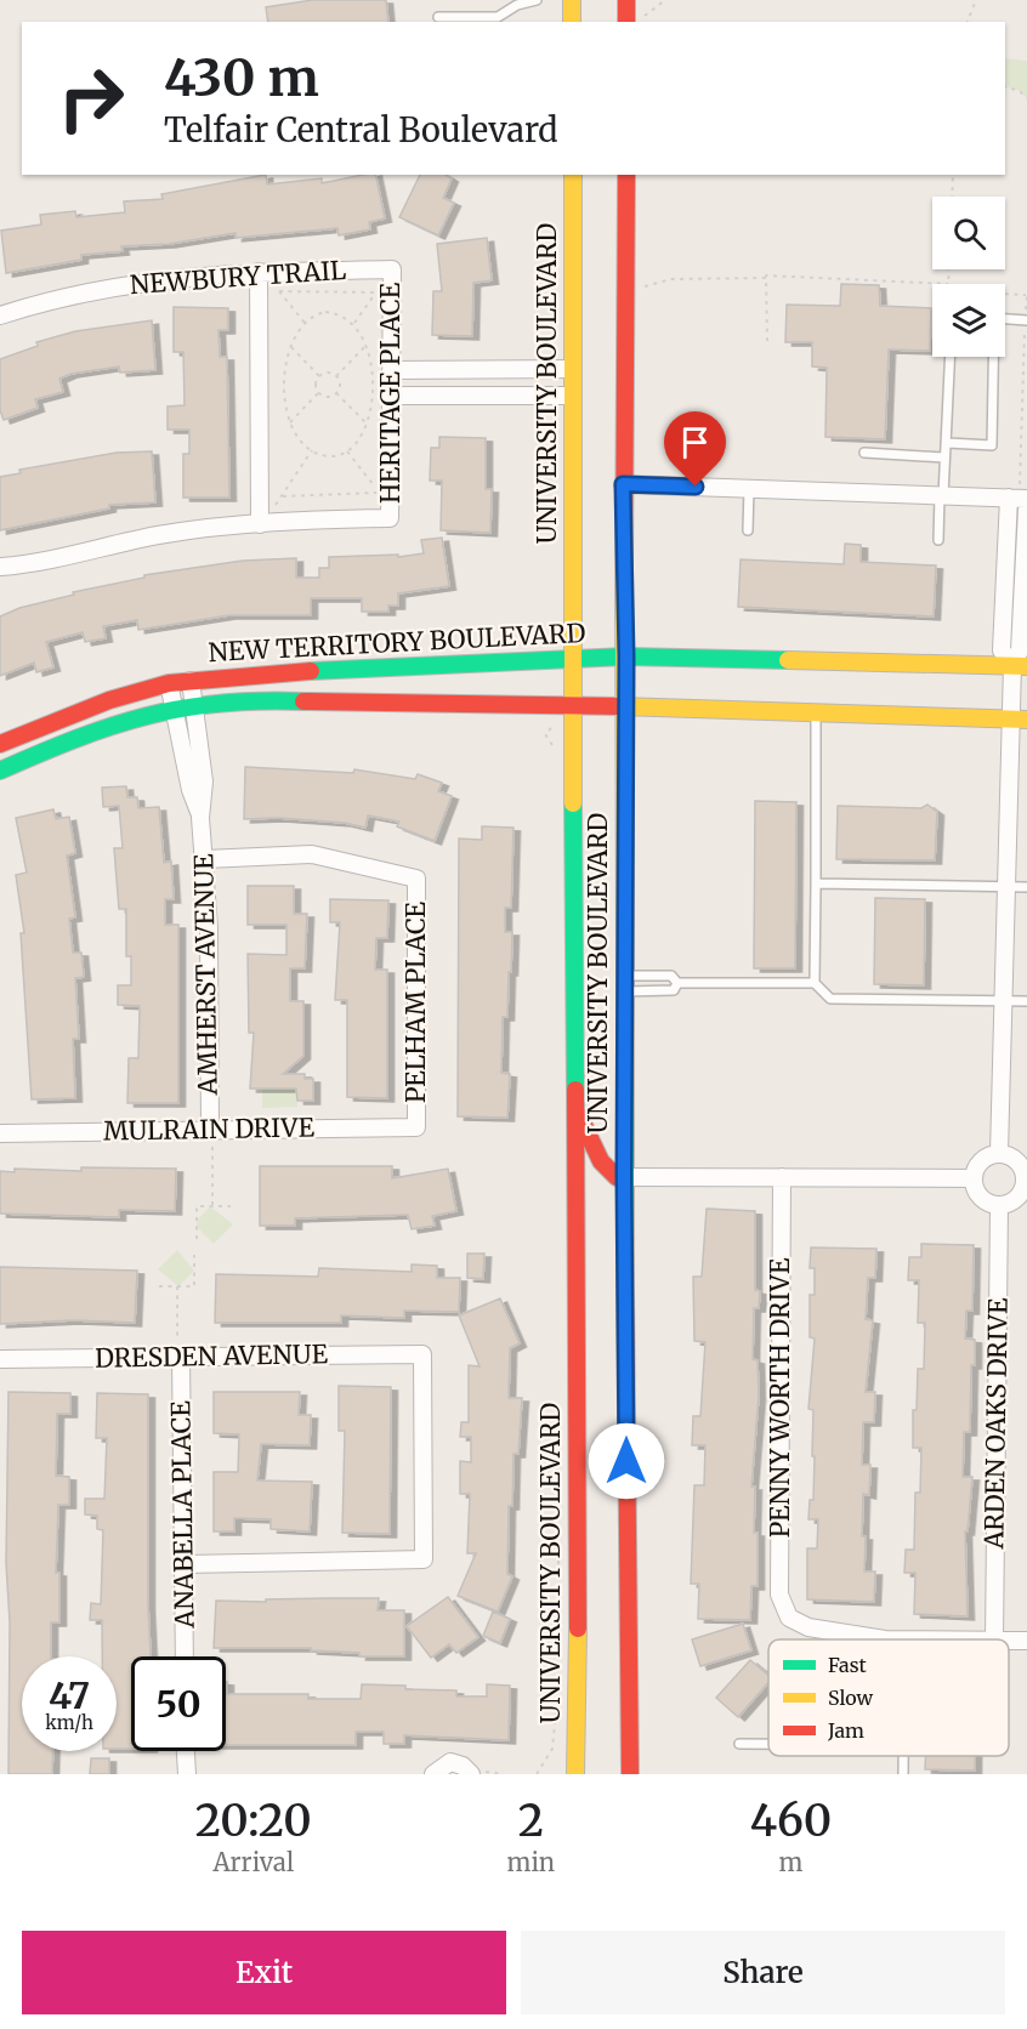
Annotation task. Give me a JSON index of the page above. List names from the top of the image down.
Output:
{
  "streets": {
    "main road": ["UNIVERSITY BOULEVARD", "NEW TERRITORY BOULEVARD"],
    "street": [
      "NEWBURY TRAIL",
      "HERITAGE PLACE",
      "AMHERST AVENUE",
      "PELHAM PLACE",
      "MULRAIN DRIVE",
      "DRESDEN AVENUE",
      "PENNY WORTH DRIVE",
      "ARDEN OAKS DRIVE",
      "ANABELLA PLACE"
    ]
  },
  "crossings": [
    ["NEWBURY TRAIL", "HERITAGE PLACE"],
    ["UNIVERSITY BOULEVARD", "NEW TERRITORY BOULEVARD"],
    ["NEW TERRITORY BOULEVARD", "AMHERST AVENUE"],
    ["AMHERST AVENUE", "PELHAM PLACE"],
    ["AMHERST AVENUE", "MULRAIN DRIVE"],
    ["PELHAM PLACE", "MULRAIN DRIVE"],
    ["DRESDEN AVENUE", "ANABELLA PLACE"]
  ],
  "legend": ["Fast", "Slow", "Jam"],
  "page": {
    "turn": ["430 m", "Telfair Central Boulevard"],
    "speed": "47 km/h",
    "limit": "50",
    "eta": [
      "20:20",
      "Arrival",
      "2",
      "min",
      "460",
      "m"
    ],
    "buttons": ["Exit", "Share"]
  }
}
